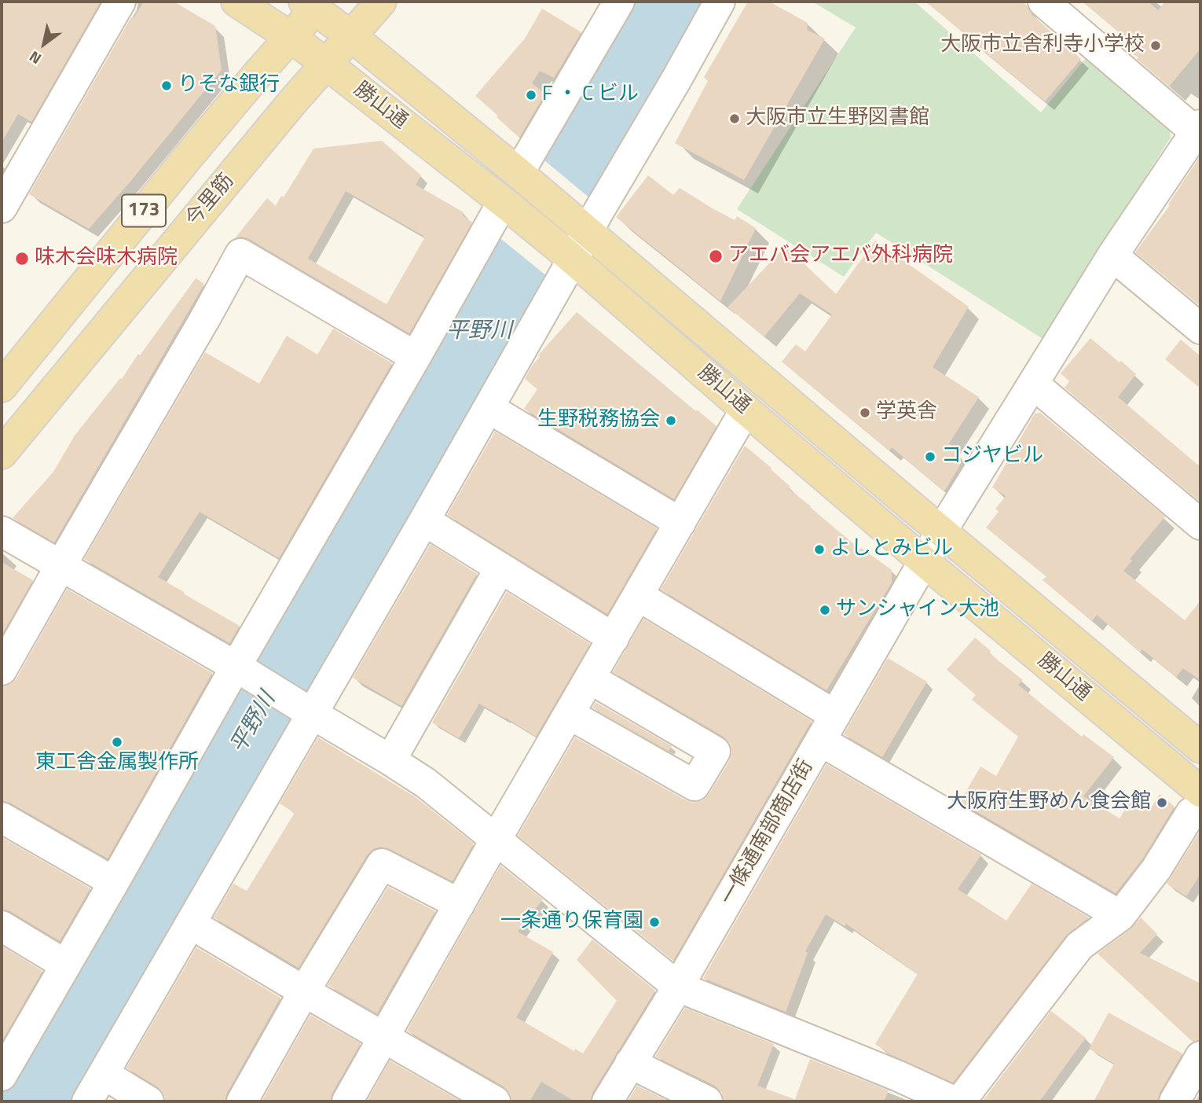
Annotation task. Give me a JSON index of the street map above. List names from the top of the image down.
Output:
{
  "streets": {
    "main road": ["勝山通", "今里筋", "173"],
    "street": ["一條通南部商店街"]
  },
  "crossings": [
    ["勝山通", "今里筋"],
    ["勝山通", "173"],
    ["勝山通", "一條通南部商店街"]
  ],
  "water": ["平野川"],
  "places": [
    "大阪市立舎利寺小学校",
    "りそな銀行",
    "F ・ C ビル",
    "大阪市立生野図書館",
    "アエバ会アエバ外科病院",
    "味木会味木病院",
    "学英舎",
    "生野税務協会",
    "コジヤビル",
    "よしとみビル",
    "サンシャイン大池",
    "東工舎金属製作所",
    "大阪府生野めん食会館",
    "一条通り保育園"
  ],
  "north": "bottom left"
}
